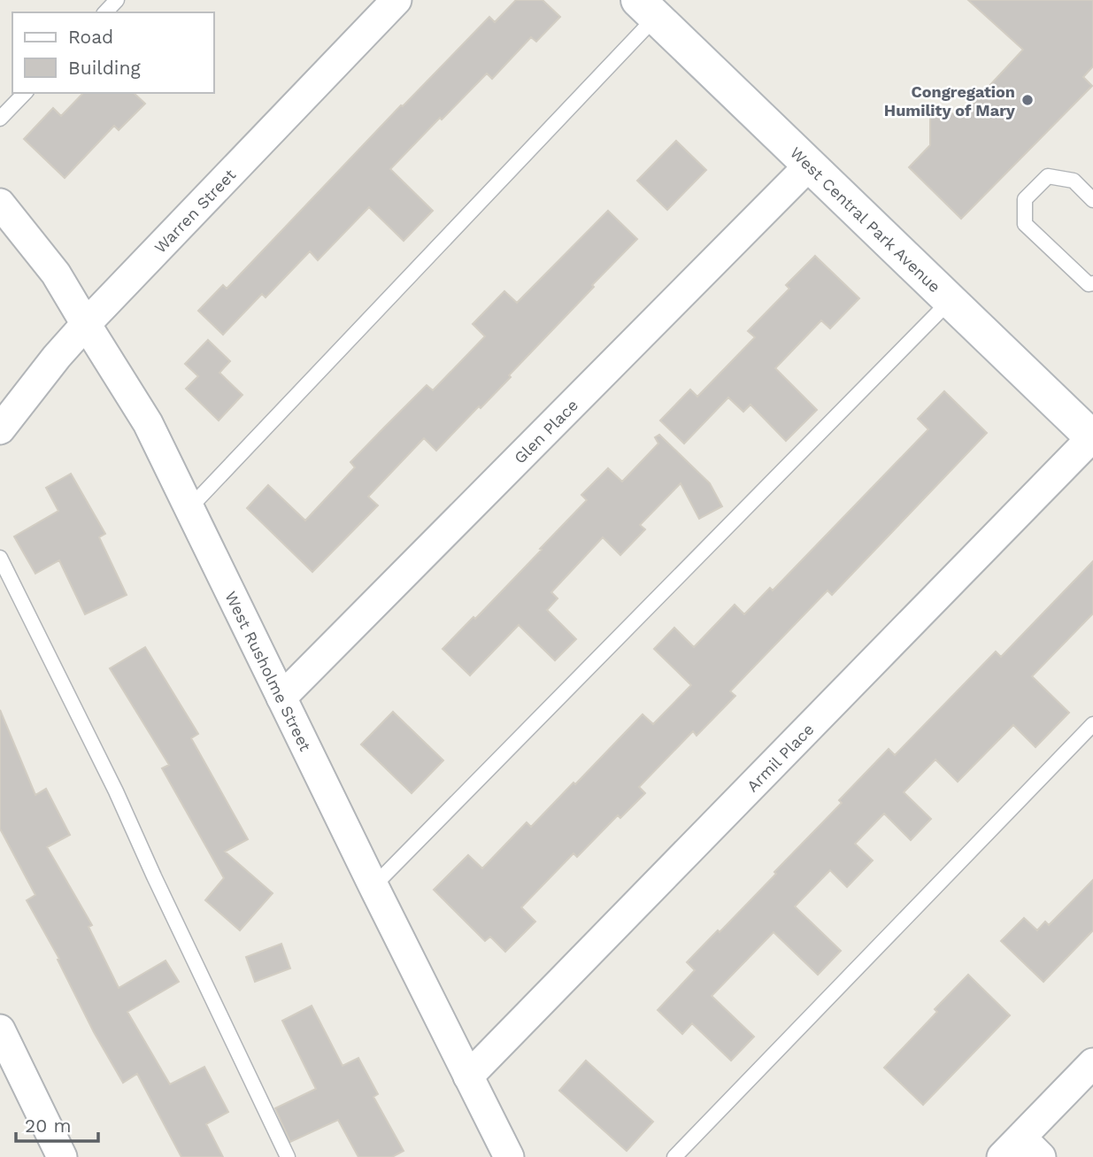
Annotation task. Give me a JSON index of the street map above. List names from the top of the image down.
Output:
{
  "streets": {
    "main road": ["West Central Park Avenue"],
    "street": [
      "Warren Street",
      "Glen Place",
      "West Rusholme Street",
      "Armil Place"
    ]
  },
  "crossings": [
    ["Warren Street", "West Rusholme Street"],
    ["West Central Park Avenue", "Glen Place"],
    ["West Central Park Avenue", "Armil Place"],
    ["Glen Place", "West Rusholme Street"],
    ["West Rusholme Street", "Armil Place"]
  ],
  "places": ["Congregation Humility of Mary"],
  "legend": ["Road", "Building"],
  "scale_bar": "20 m"
}
